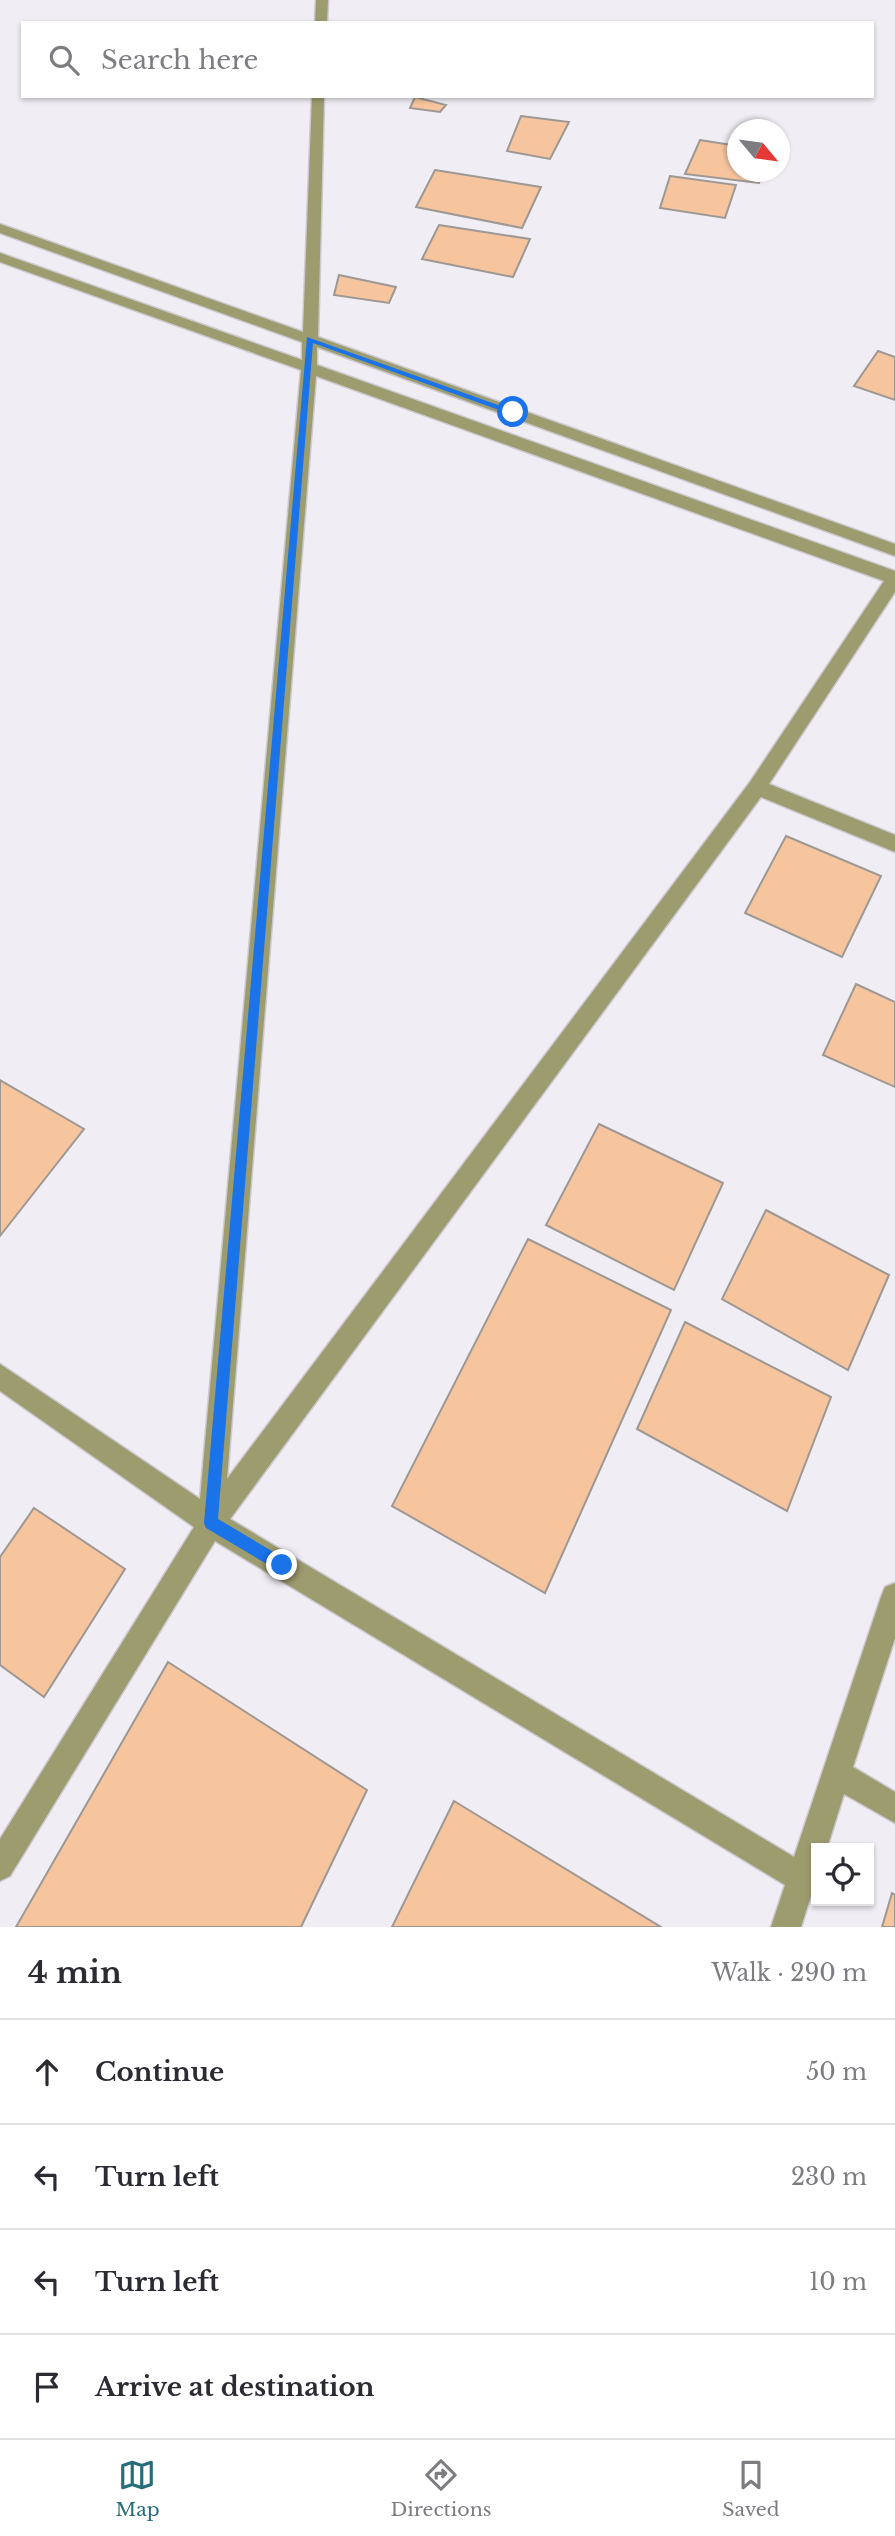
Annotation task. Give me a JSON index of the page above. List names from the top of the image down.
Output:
{
  "north": "bottom right",
  "page": {
    "search": "Search here",
    "heading": ["4 min", "Walk · 290 m"],
    "list": [
      ["Continue", "50 m"],
      ["Turn left", "230 m"],
      ["Turn left", "10 m"],
      "Arrive at destination"
    ],
    "nav": ["Map", "Directions", "Saved"]
  }
}
